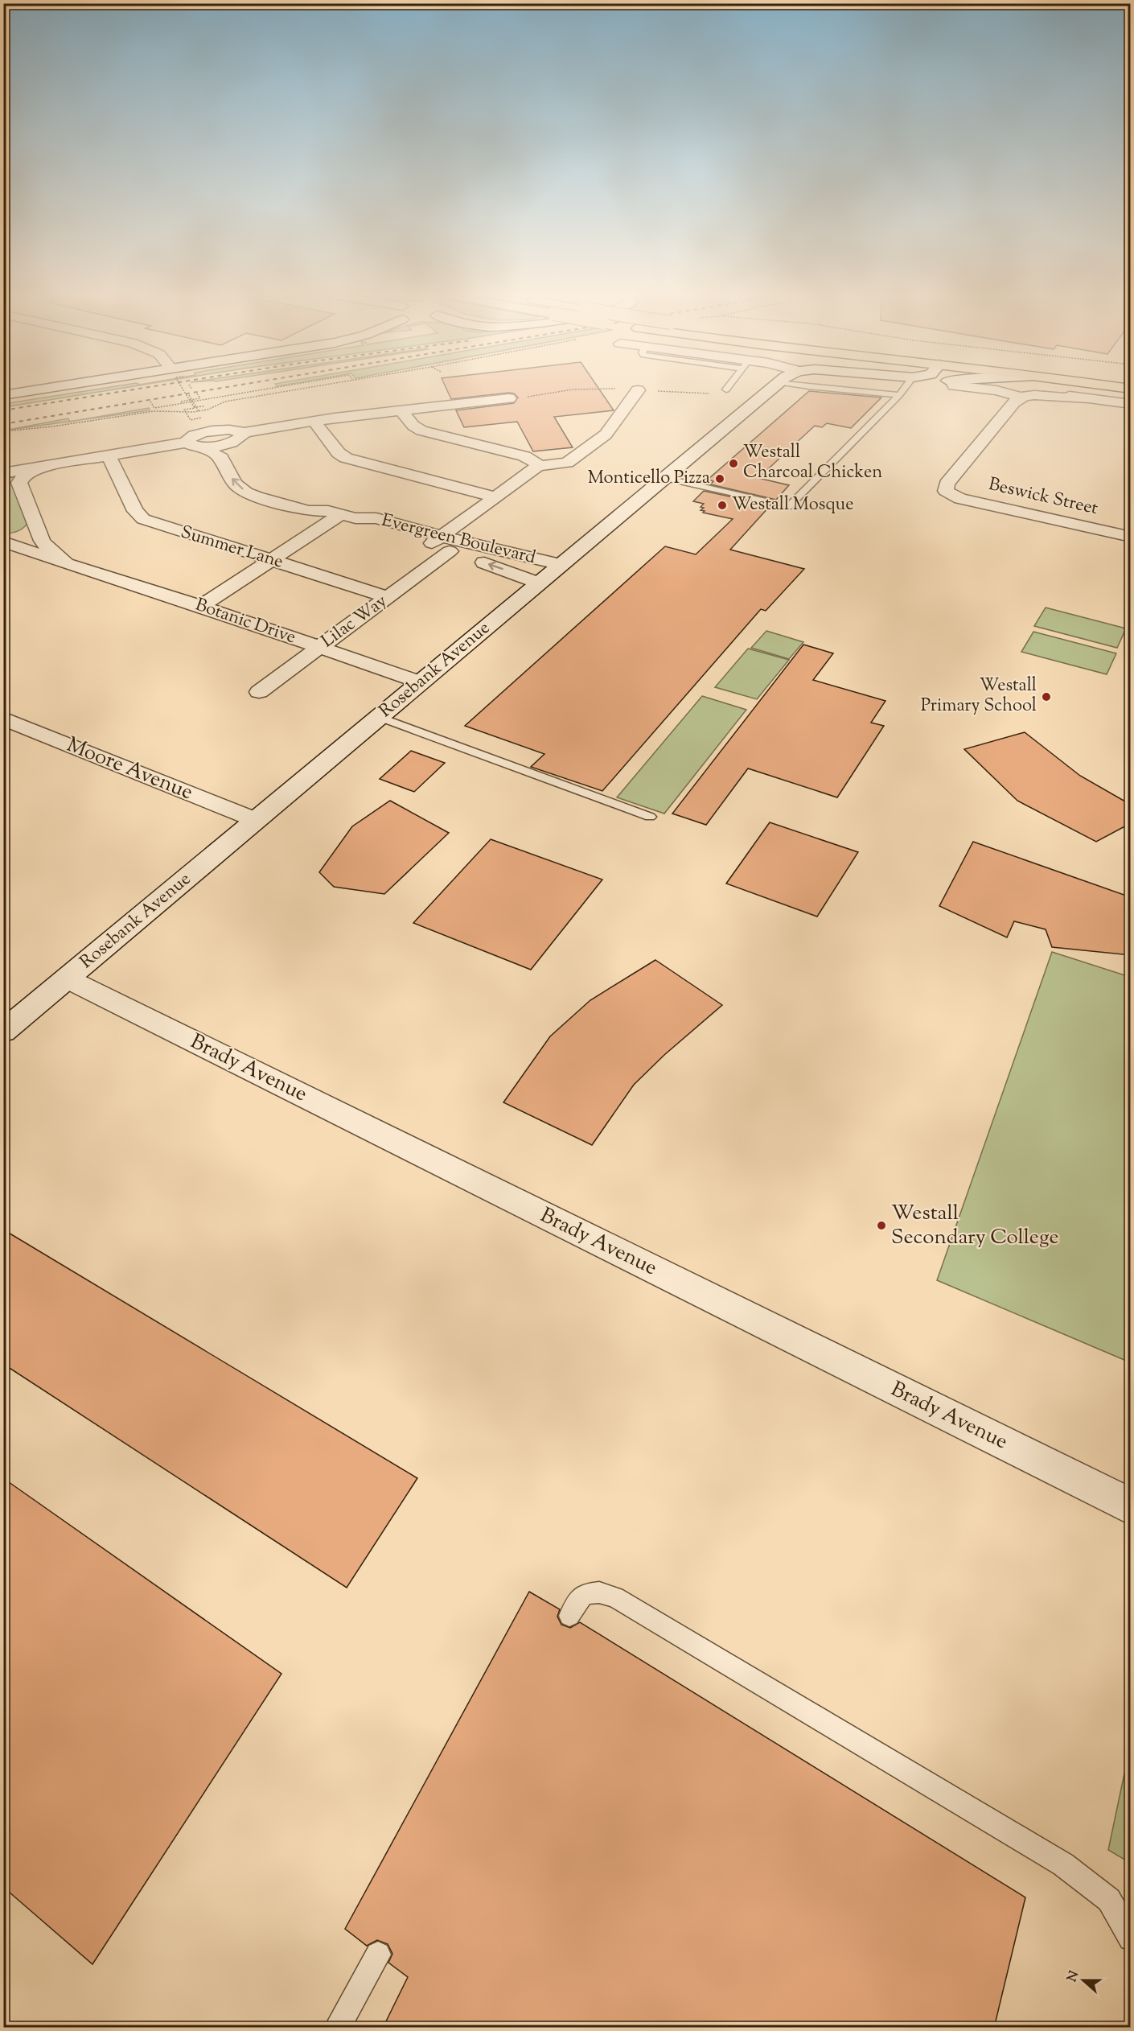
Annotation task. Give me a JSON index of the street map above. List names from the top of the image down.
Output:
{
  "streets": {
    "street": [
      "Beswick Street",
      "Evergreen Boulevard",
      "Summer Lane",
      "Botanic Drive",
      "Lilac Way",
      "Rosebank Avenue",
      "Moore Avenue",
      "Brady Avenue"
    ]
  },
  "crossings": [
    ["Evergreen Boulevard", "Lilac Way"],
    ["Evergreen Boulevard", "Rosebank Avenue"],
    ["Summer Lane", "Lilac Way"],
    ["Botanic Drive", "Lilac Way"],
    ["Botanic Drive", "Rosebank Avenue"],
    ["Rosebank Avenue", "Moore Avenue"],
    ["Rosebank Avenue", "Brady Avenue"]
  ],
  "places": [
    "Westall Charcoal Chicken",
    "Monticello Pizza",
    "Westall Mosque",
    "Westall Primary School",
    "Westall Secondary College"
  ],
  "north": "left"
}
